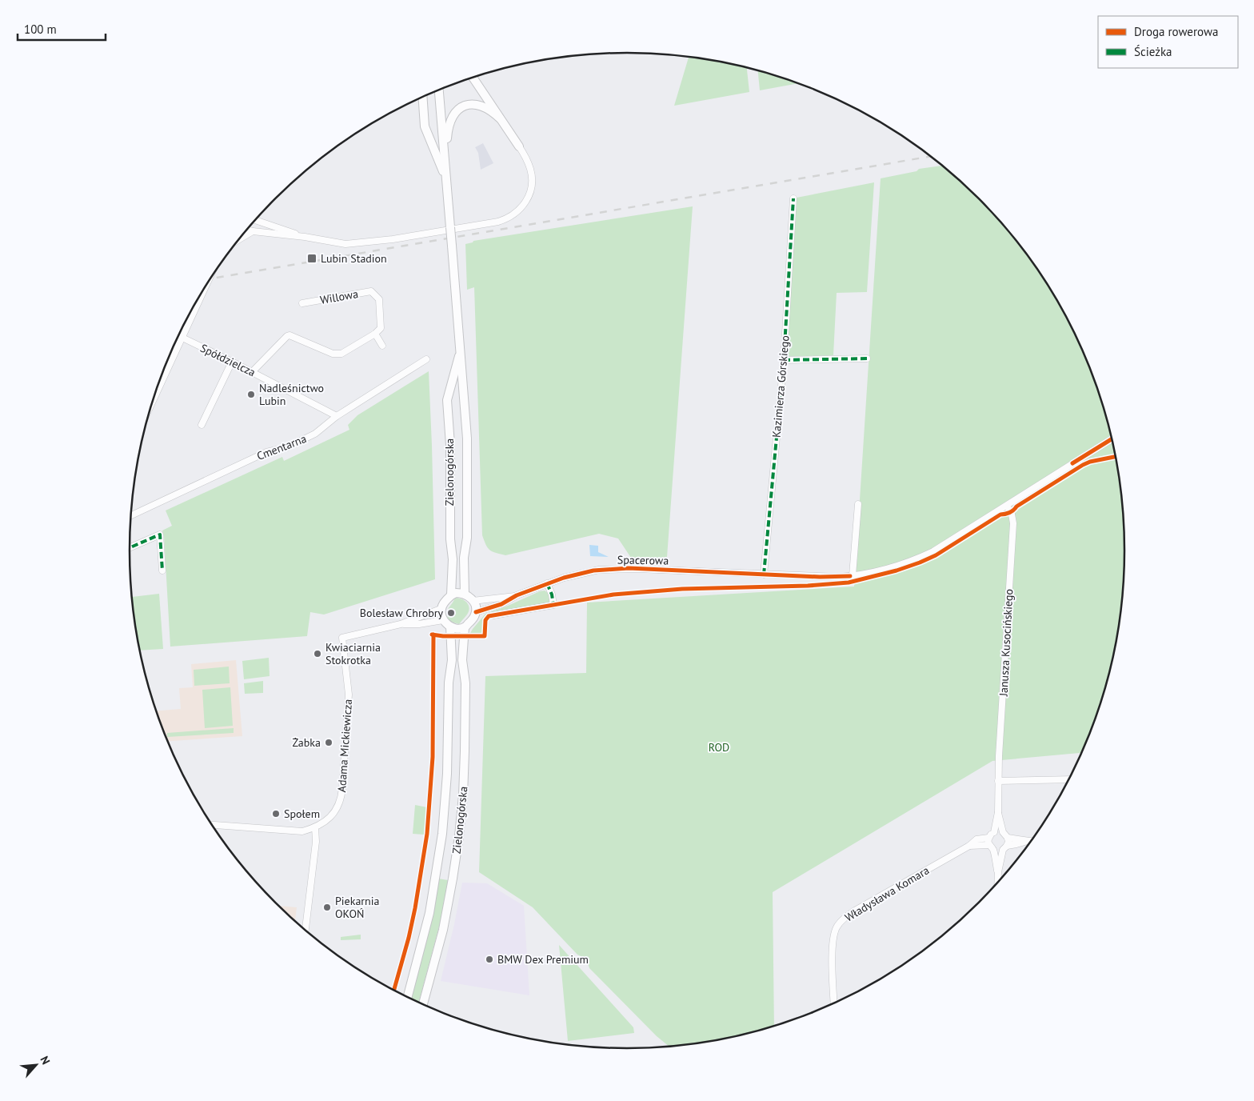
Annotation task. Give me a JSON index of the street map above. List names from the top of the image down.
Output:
{
  "streets": {
    "main road": ["Zielonogórska"],
    "street": [
      "Willowa",
      "Spółdzielcza",
      "Kazimierza Górskiego",
      "Cmentarna",
      "Spacerowa",
      "Janusza Kusocińskiego",
      "Adama Mickiewicza",
      "Władysława Komara"
    ]
  },
  "crossings": [
    ["Spółdzielcza", "Cmentarna"],
    ["Kazimierza Górskiego", "Spacerowa"],
    ["Zielonogórska", "Spacerowa"],
    ["Spacerowa", "Janusza Kusocińskiego"]
  ],
  "parks": ["ROD"],
  "places": {
    "transit": ["Lubin Stadion"],
    "other": [
      "Nadleśnictwo Lubin",
      "Bolesław Chrobry",
      "Kwiaciarnia Stokrotka",
      "Żabka",
      "Społem",
      "Piekarnia OKOŃ",
      "BMW Dex Premium"
    ]
  },
  "legend": ["Droga rowerowa", "Ścieżka"],
  "scale_bar": "100 m",
  "north": "top right"
}
